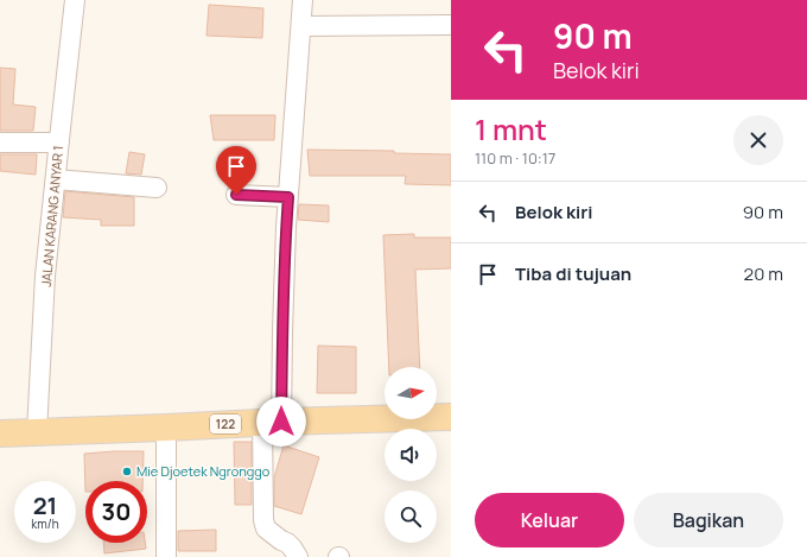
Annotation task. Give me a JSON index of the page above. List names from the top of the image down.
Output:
{
  "streets": {
    "main road": ["122"],
    "street": ["JALAN KARANG ANYAR 1"]
  },
  "crossings": [
    ["JALAN KARANG ANYAR 1", "122"]
  ],
  "places": ["Mie Djoetek Ngronggo"],
  "north": "right",
  "page": {
    "turn": ["90 m", "Belok kiri"],
    "heading": ["1 mnt", "110 m · 10:17"],
    "list": [
      {
        "name": "Belok kiri",
        "value": "90 m"
      },
      {
        "name": "Tiba di tujuan",
        "value": "20 m"
      }
    ],
    "speed": "21 km/h",
    "limit": "30",
    "buttons": ["Keluar", "Bagikan"]
  }
}
